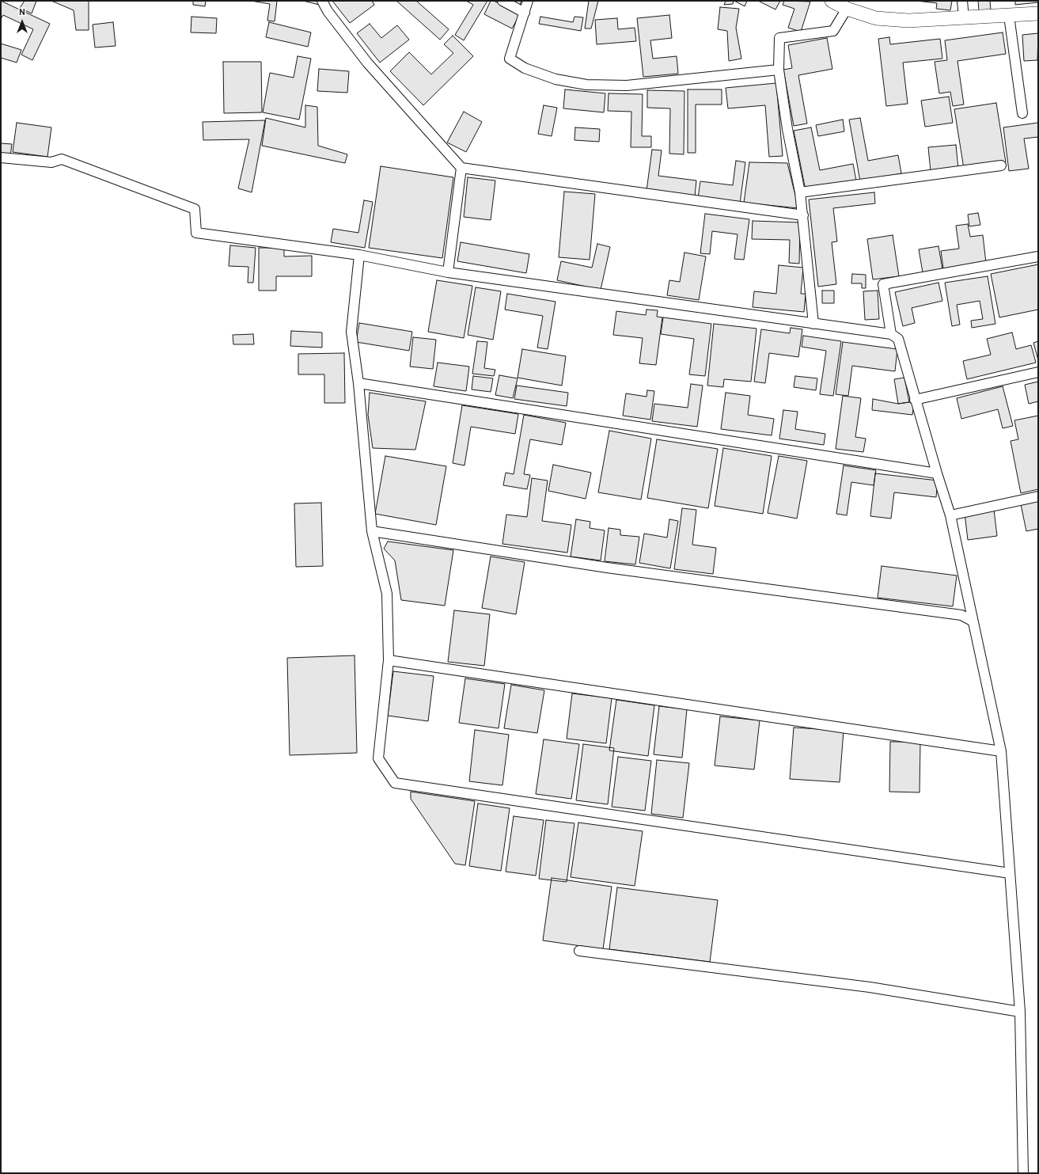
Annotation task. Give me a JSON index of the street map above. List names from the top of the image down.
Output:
{
  "north": "top"
}
